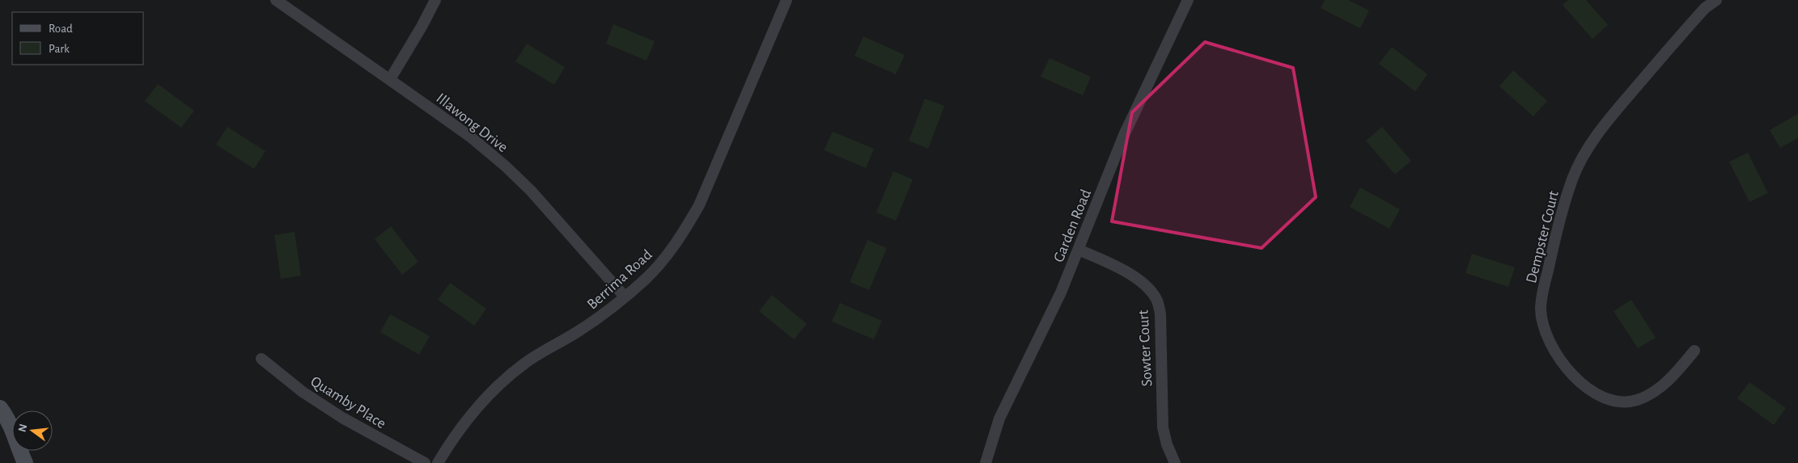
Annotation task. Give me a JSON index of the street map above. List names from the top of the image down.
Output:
{
  "streets": {
    "street": [
      "Illawong Drive",
      "Garden Road",
      "Dempster Court",
      "Berrima Road",
      "Sowter Court",
      "Quamby Place"
    ]
  },
  "crossings": [
    ["Illawong Drive", "Berrima Road"],
    ["Garden Road", "Sowter Court"]
  ],
  "legend": ["Road", "Park"],
  "north": "left"
}
